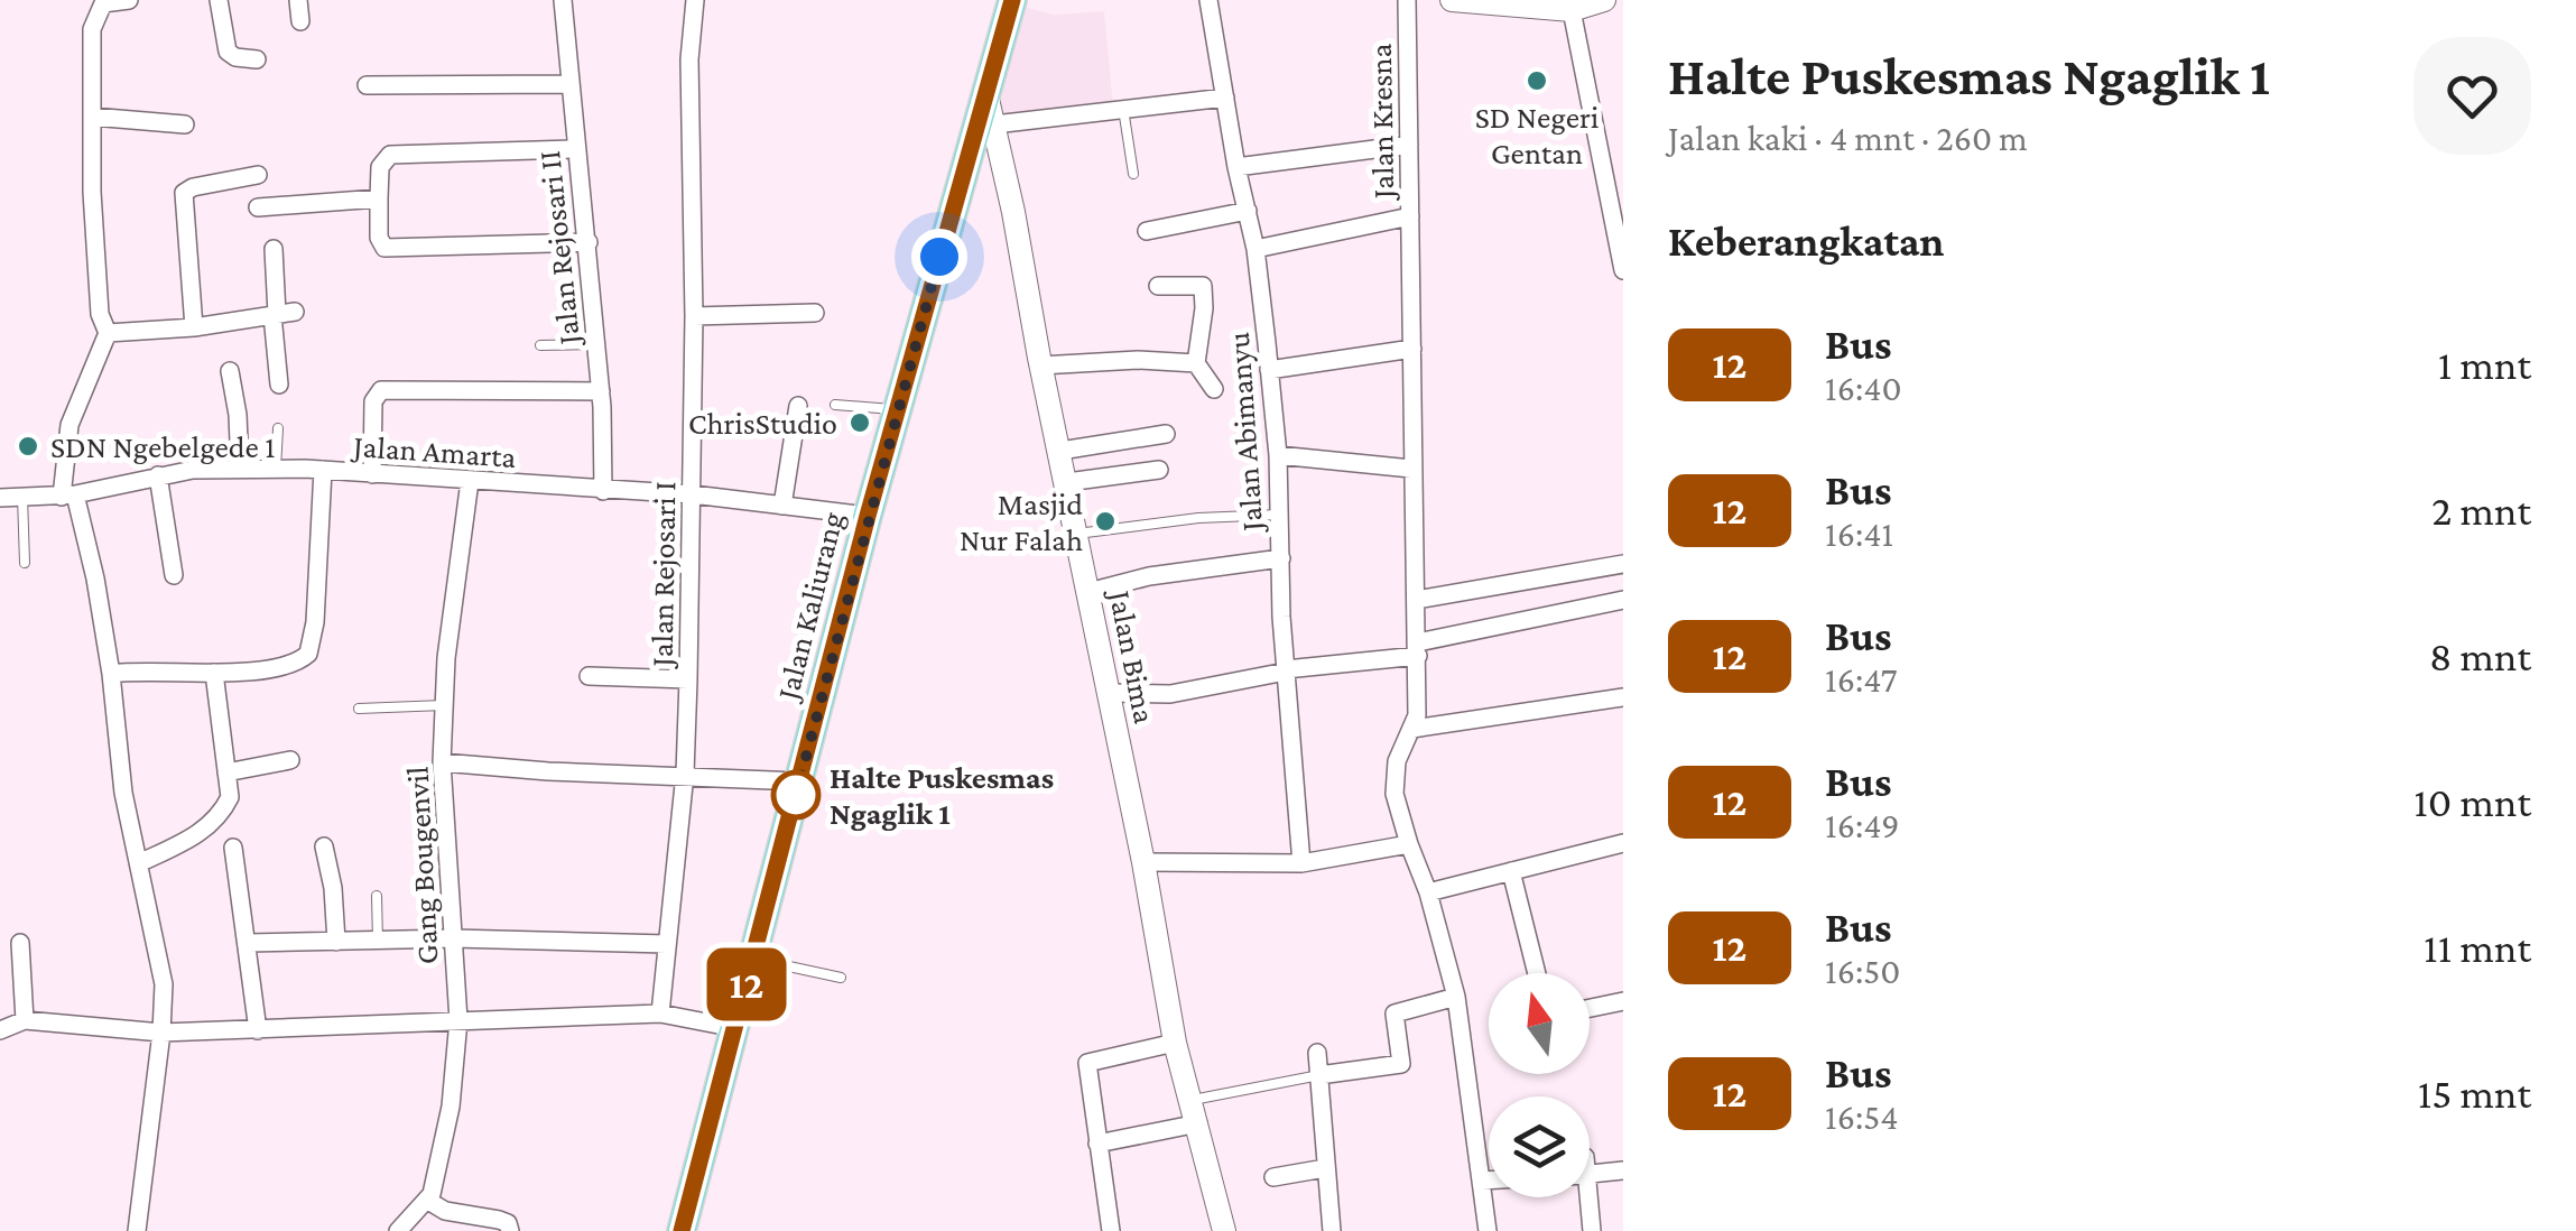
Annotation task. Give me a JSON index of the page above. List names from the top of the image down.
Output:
{
  "streets": {
    "main road": ["Jalan Kaliurang"],
    "street": [
      "Jalan Kresna",
      "Jalan Rejosari II",
      "Jalan Abimanyu",
      "Jalan Amarta",
      "Jalan Rejosari I",
      "Jalan Bima",
      "Gang Bougenvil"
    ]
  },
  "crossings": [
    ["Jalan Kresna", "Jalan Abimanyu"],
    ["Jalan Rejosari II", "Jalan Amarta"],
    ["Jalan Amarta", "Jalan Rejosari I"],
    ["Jalan Amarta", "Jalan Kaliurang"],
    ["Jalan Amarta", "Gang Bougenvil"],
    ["Jalan Kaliurang", "Jalan Bima"]
  ],
  "places": [
    "SD Negeri Gentan",
    "ChrisStudio",
    "SDN Ngebelgede 1",
    "Masjid Nur Falah",
    "Halte Puskesmas Ngaglik 1"
  ],
  "lines": ["bus line 12"],
  "north": "top",
  "page": {
    "on_map": "12",
    "heading": [
      ["Halte Puskesmas Ngaglik 1", "Jalan kaki · 4 mnt · 260 m"],
      "Keberangkatan"
    ],
    "list": [
      {
        "mark": "12",
        "name": "Bus",
        "note": "16:40",
        "value": "1 mnt"
      },
      {
        "mark": "12",
        "name": "Bus",
        "note": "16:41",
        "value": "2 mnt"
      },
      {
        "mark": "12",
        "name": "Bus",
        "note": "16:47",
        "value": "8 mnt"
      },
      {
        "mark": "12",
        "name": "Bus",
        "note": "16:49",
        "value": "10 mnt"
      },
      {
        "mark": "12",
        "name": "Bus",
        "note": "16:50",
        "value": "11 mnt"
      },
      {
        "mark": "12",
        "name": "Bus",
        "note": "16:54",
        "value": "15 mnt"
      }
    ]
  }
}
